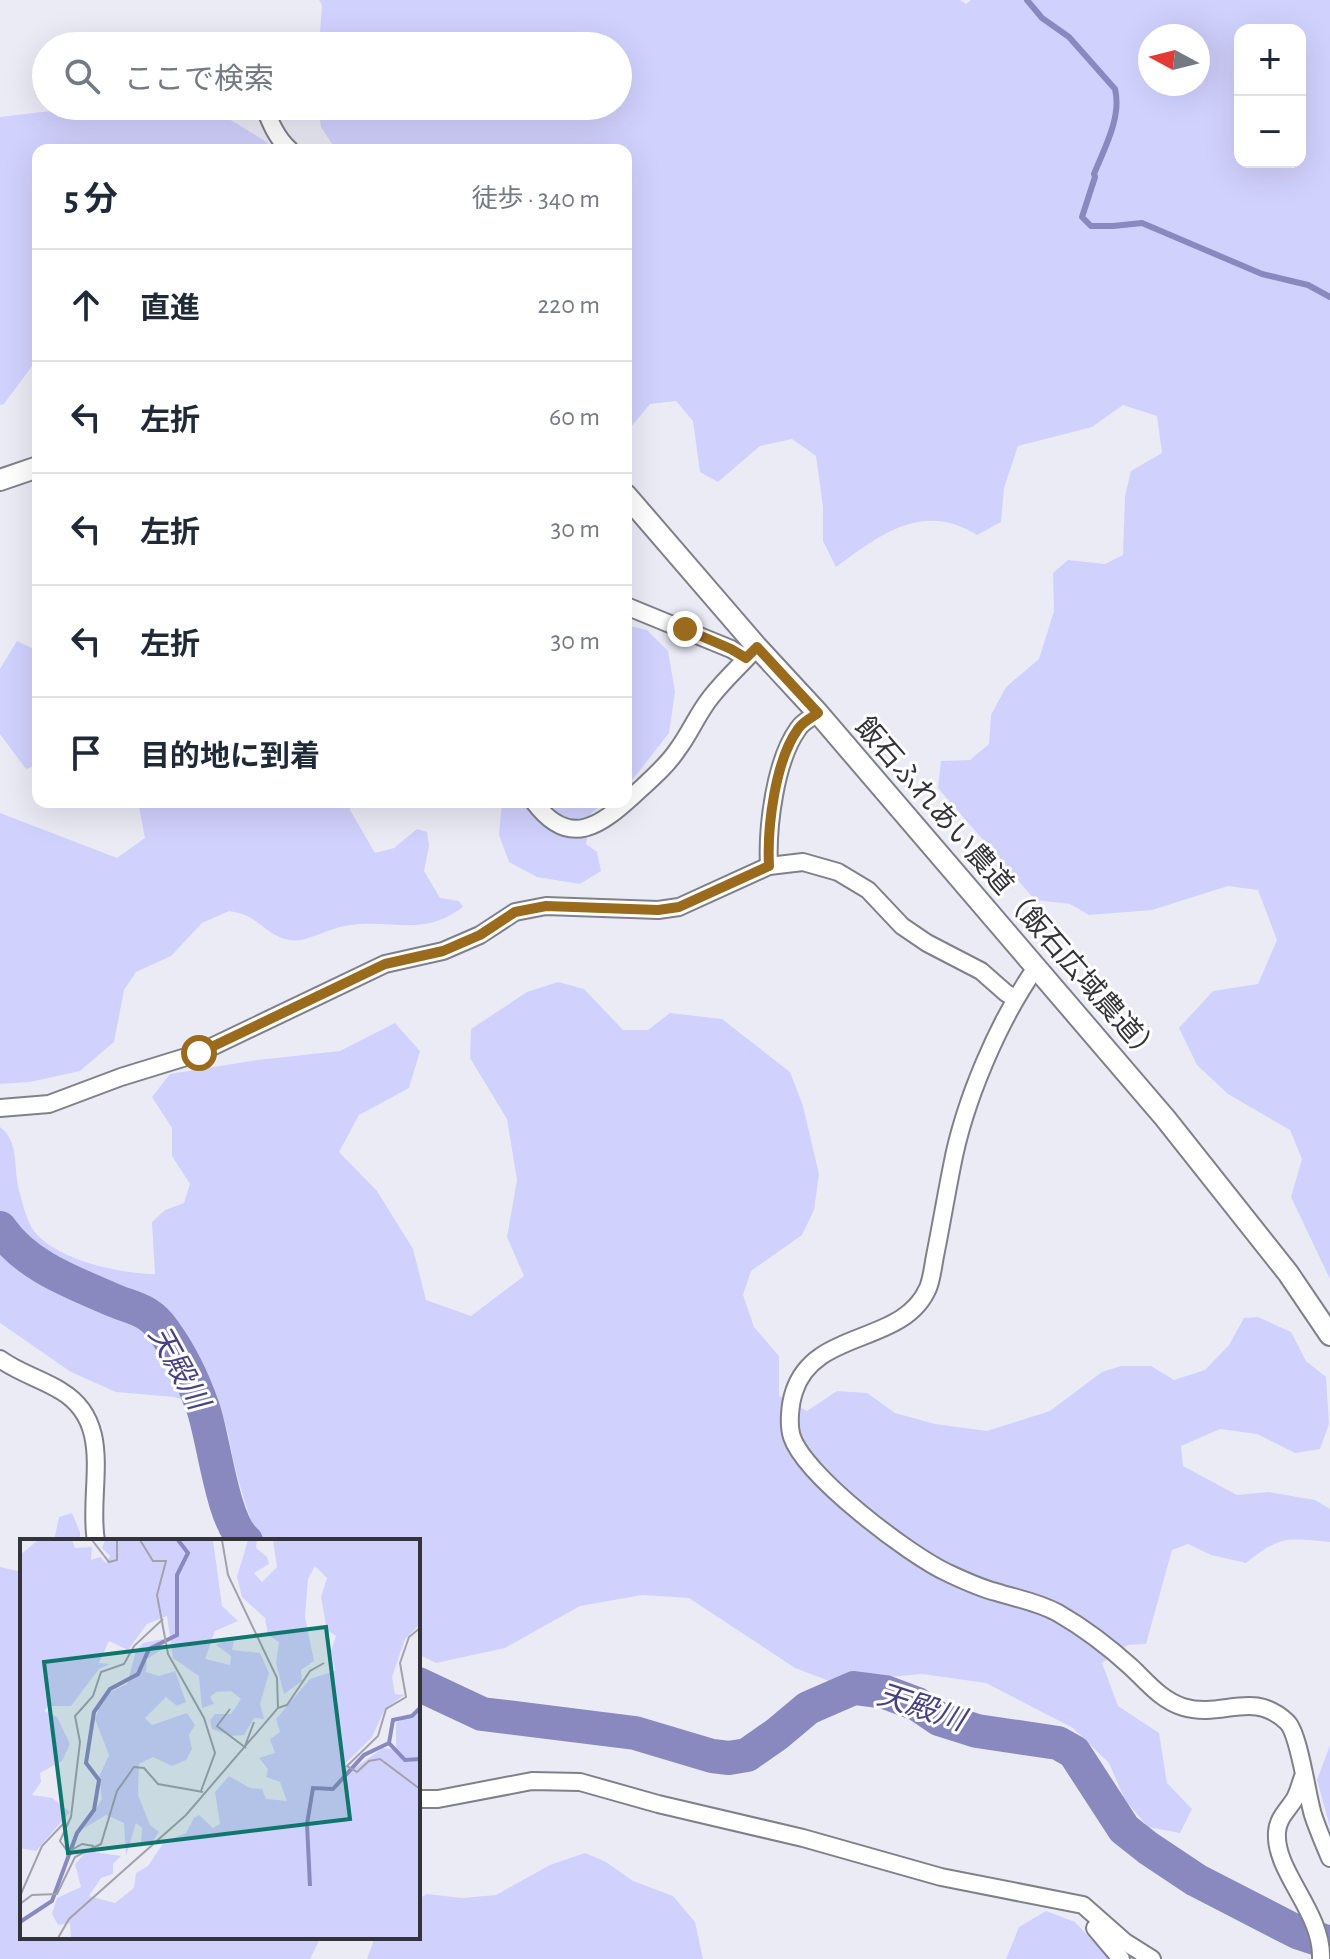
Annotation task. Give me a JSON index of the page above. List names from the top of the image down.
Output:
{
  "streets": {
    "street": ["飯石ふれあい農道（飯石広域農道）"]
  },
  "water": ["天殿川"],
  "north": "left",
  "page": {
    "map_buttons": ["+", "−"],
    "search": "ここで検索",
    "heading": ["5 分", "徒歩 · 340 m"],
    "list": [
      ["直進", "220 m"],
      ["左折", "60 m"],
      ["左折", "30 m"],
      ["左折", "30 m"],
      "目的地に到着"
    ]
  }
}
